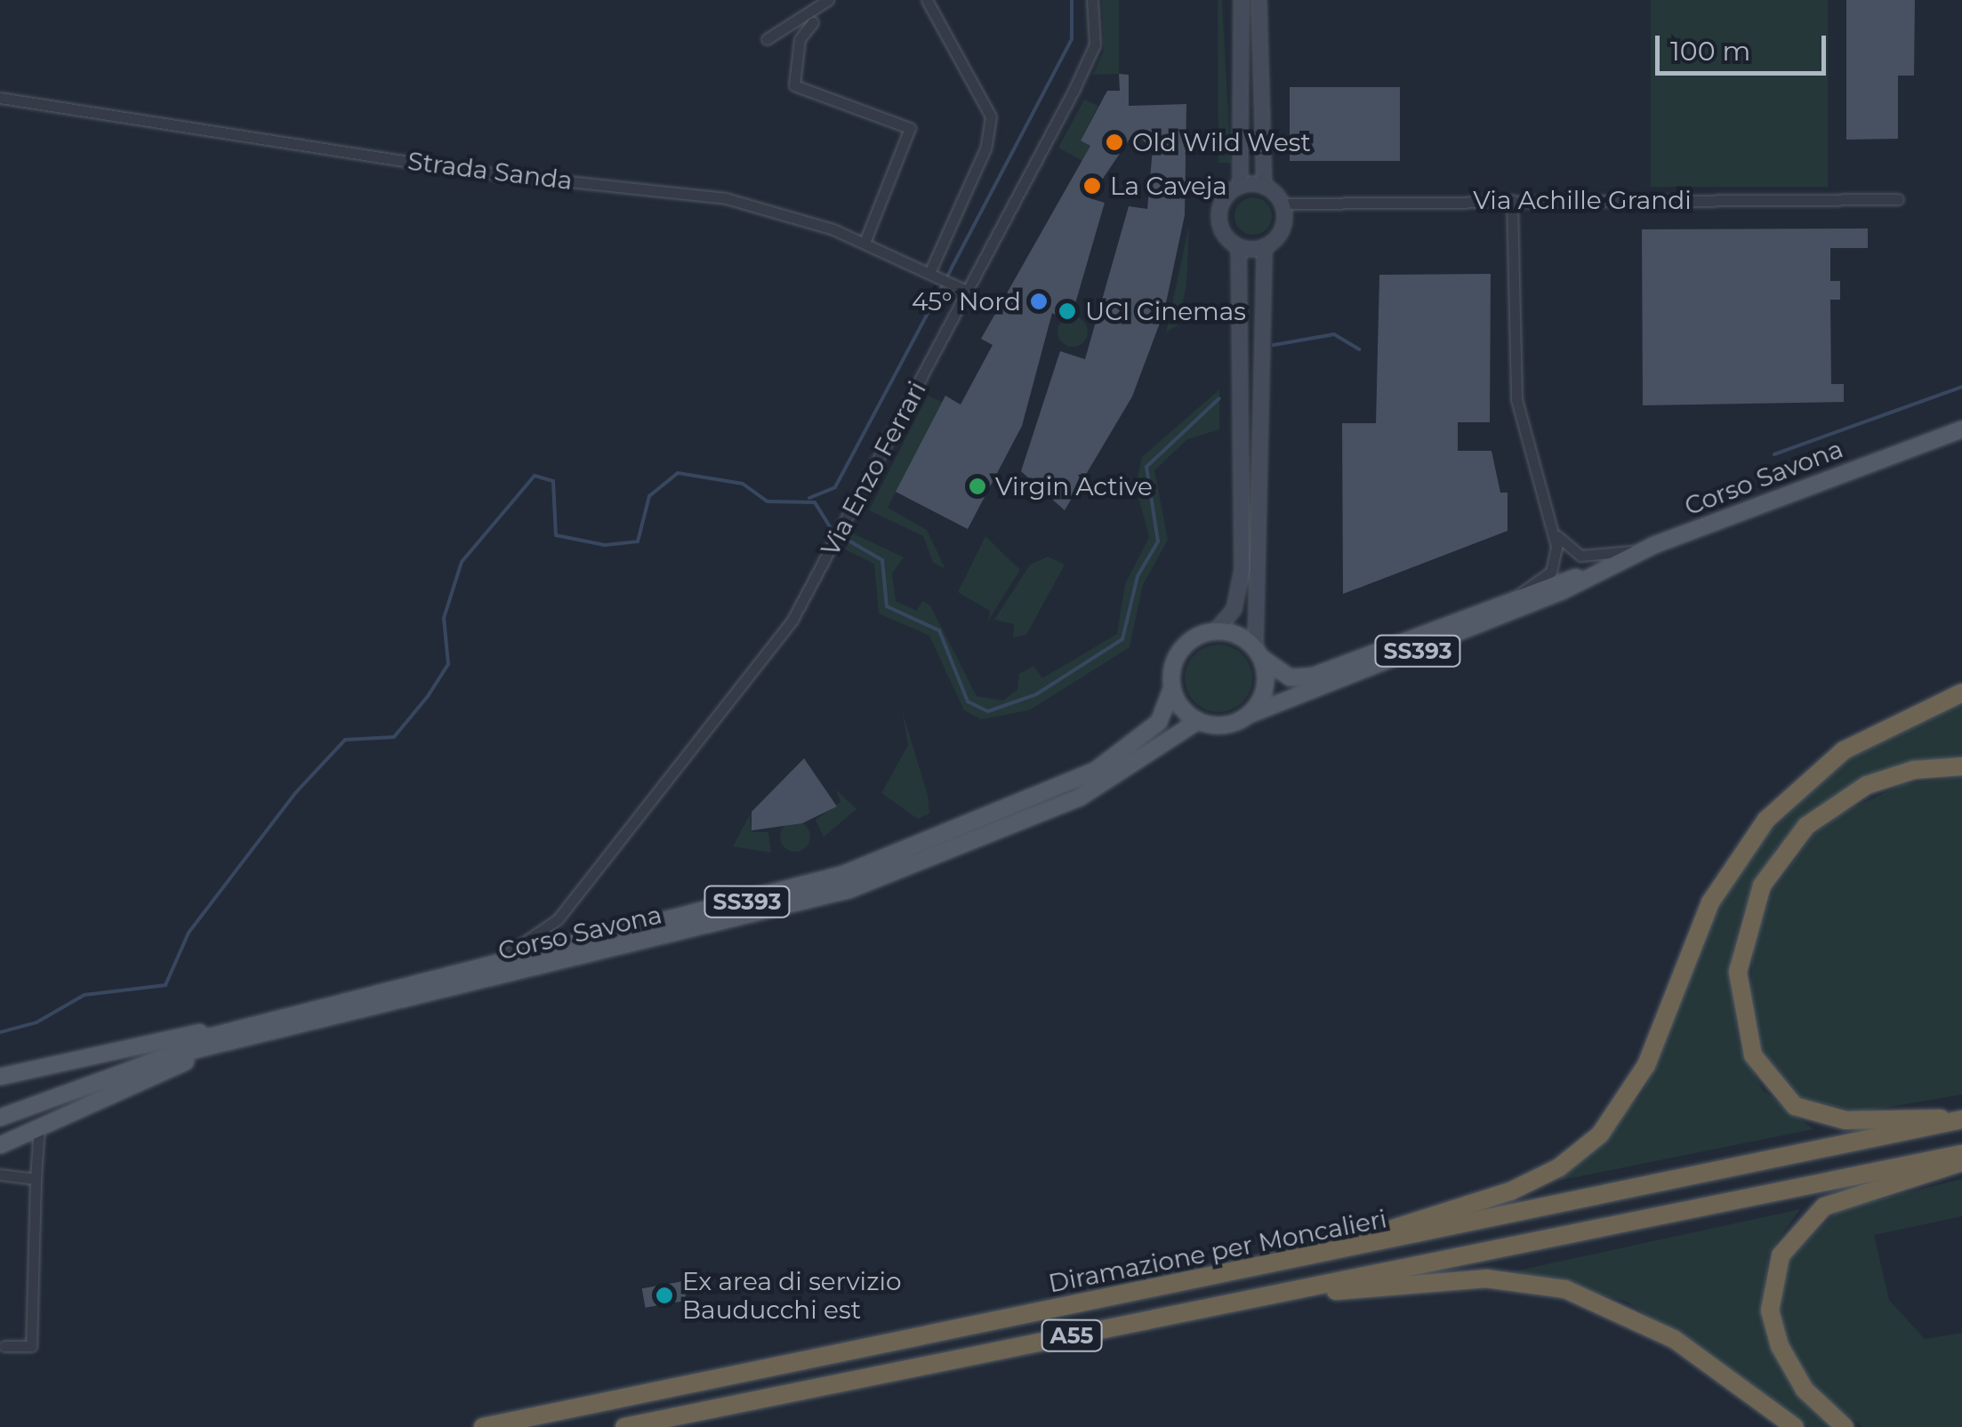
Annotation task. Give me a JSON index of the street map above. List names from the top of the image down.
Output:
{
  "streets": {
    "highway": ["Diramazione per Moncalieri", "A55"],
    "main road": ["Corso Savona", "SS393"],
    "street": ["Strada Sanda", "Via Achille Grandi", "Via Enzo Ferrari"]
  },
  "crossings": [
    ["Strada Sanda", "Via Enzo Ferrari"],
    ["Via Enzo Ferrari", "Corso Savona"]
  ],
  "places": [
    "Old Wild West",
    "La Caveja",
    "45° Nord",
    "UCI Cinemas",
    "Virgin Active",
    "Ex area di servizio Bauducchi est"
  ],
  "scale_bar": "100 m"
}
